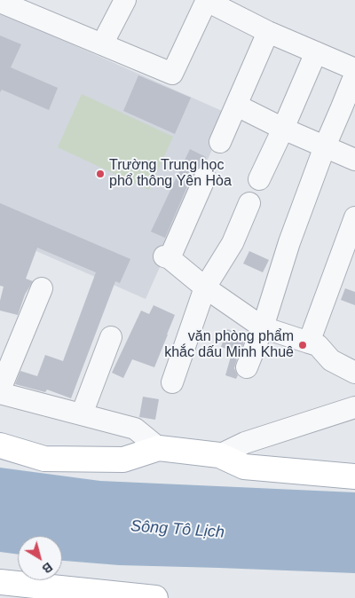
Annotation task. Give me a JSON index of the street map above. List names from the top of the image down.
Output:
{
  "water": ["Sông Tô Lịch"],
  "places": ["Trường Trung học phổ thông Yên Hòa", "văn phòng phẩm khắc dấu Minh Khuê"],
  "north": "bottom right"
}
